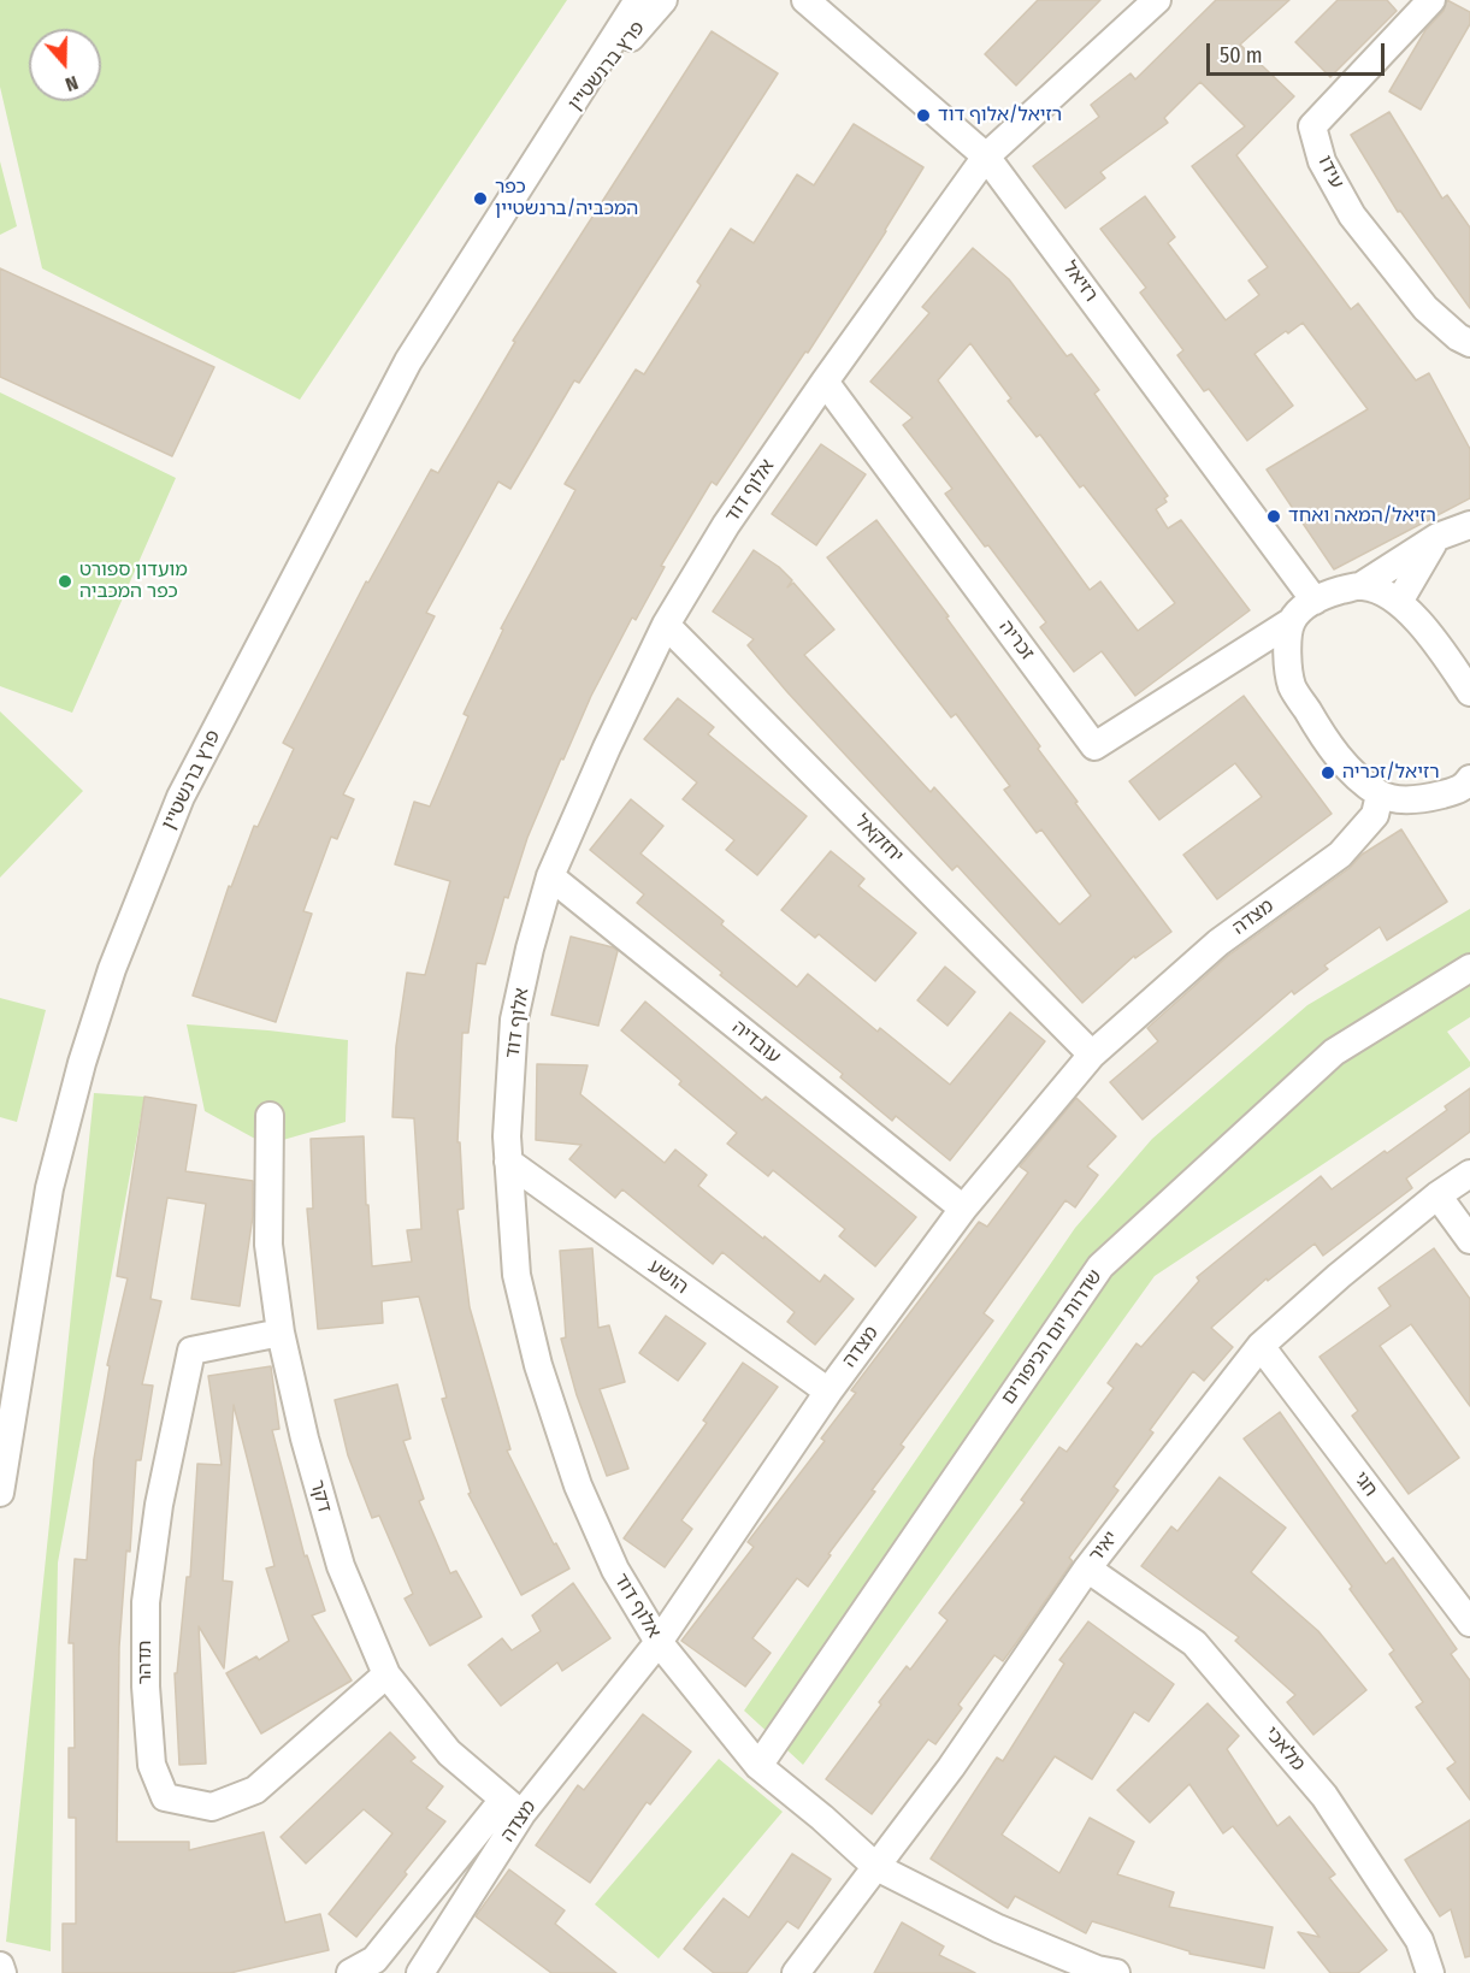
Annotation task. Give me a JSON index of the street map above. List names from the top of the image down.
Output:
{
  "streets": {
    "street": [
      "פרץ ברנשטיין",
      "עידו",
      "רזיאל",
      "אלוף דוד",
      "זכריה",
      "יחזקאל",
      "מצדה",
      "עובדיה",
      "הושע",
      "שדרות יום הכיפורים",
      "חגי",
      "דקר",
      "יאיר",
      "תדהר",
      "מלאכי"
    ]
  },
  "crossings": [
    ["רזיאל", "אלוף דוד"],
    ["אלוף דוד", "זכריה"],
    ["אלוף דוד", "יחזקאל"],
    ["אלוף דוד", "מצדה"],
    ["אלוף דוד", "עובדיה"],
    ["אלוף דוד", "הושע"],
    ["אלוף דוד", "שדרות יום הכיפורים"],
    ["אלוף דוד", "יאיר"],
    ["יחזקאל", "מצדה"],
    ["מצדה", "עובדיה"],
    ["מצדה", "הושע"],
    ["מצדה", "דקר"],
    ["חגי", "יאיר"],
    ["דקר", "תדהר"],
    ["יאיר", "מלאכי"]
  ],
  "places": [
    "רזיאל/אלוף דוד",
    "כפר המכביה/ברנשטיין",
    "רזיאל/המאה ואחד",
    "מועדון ספורט כפר המכביה",
    "רזיאל/זכריה"
  ],
  "scale_bar": "50 m",
  "north": "bottom"
}
